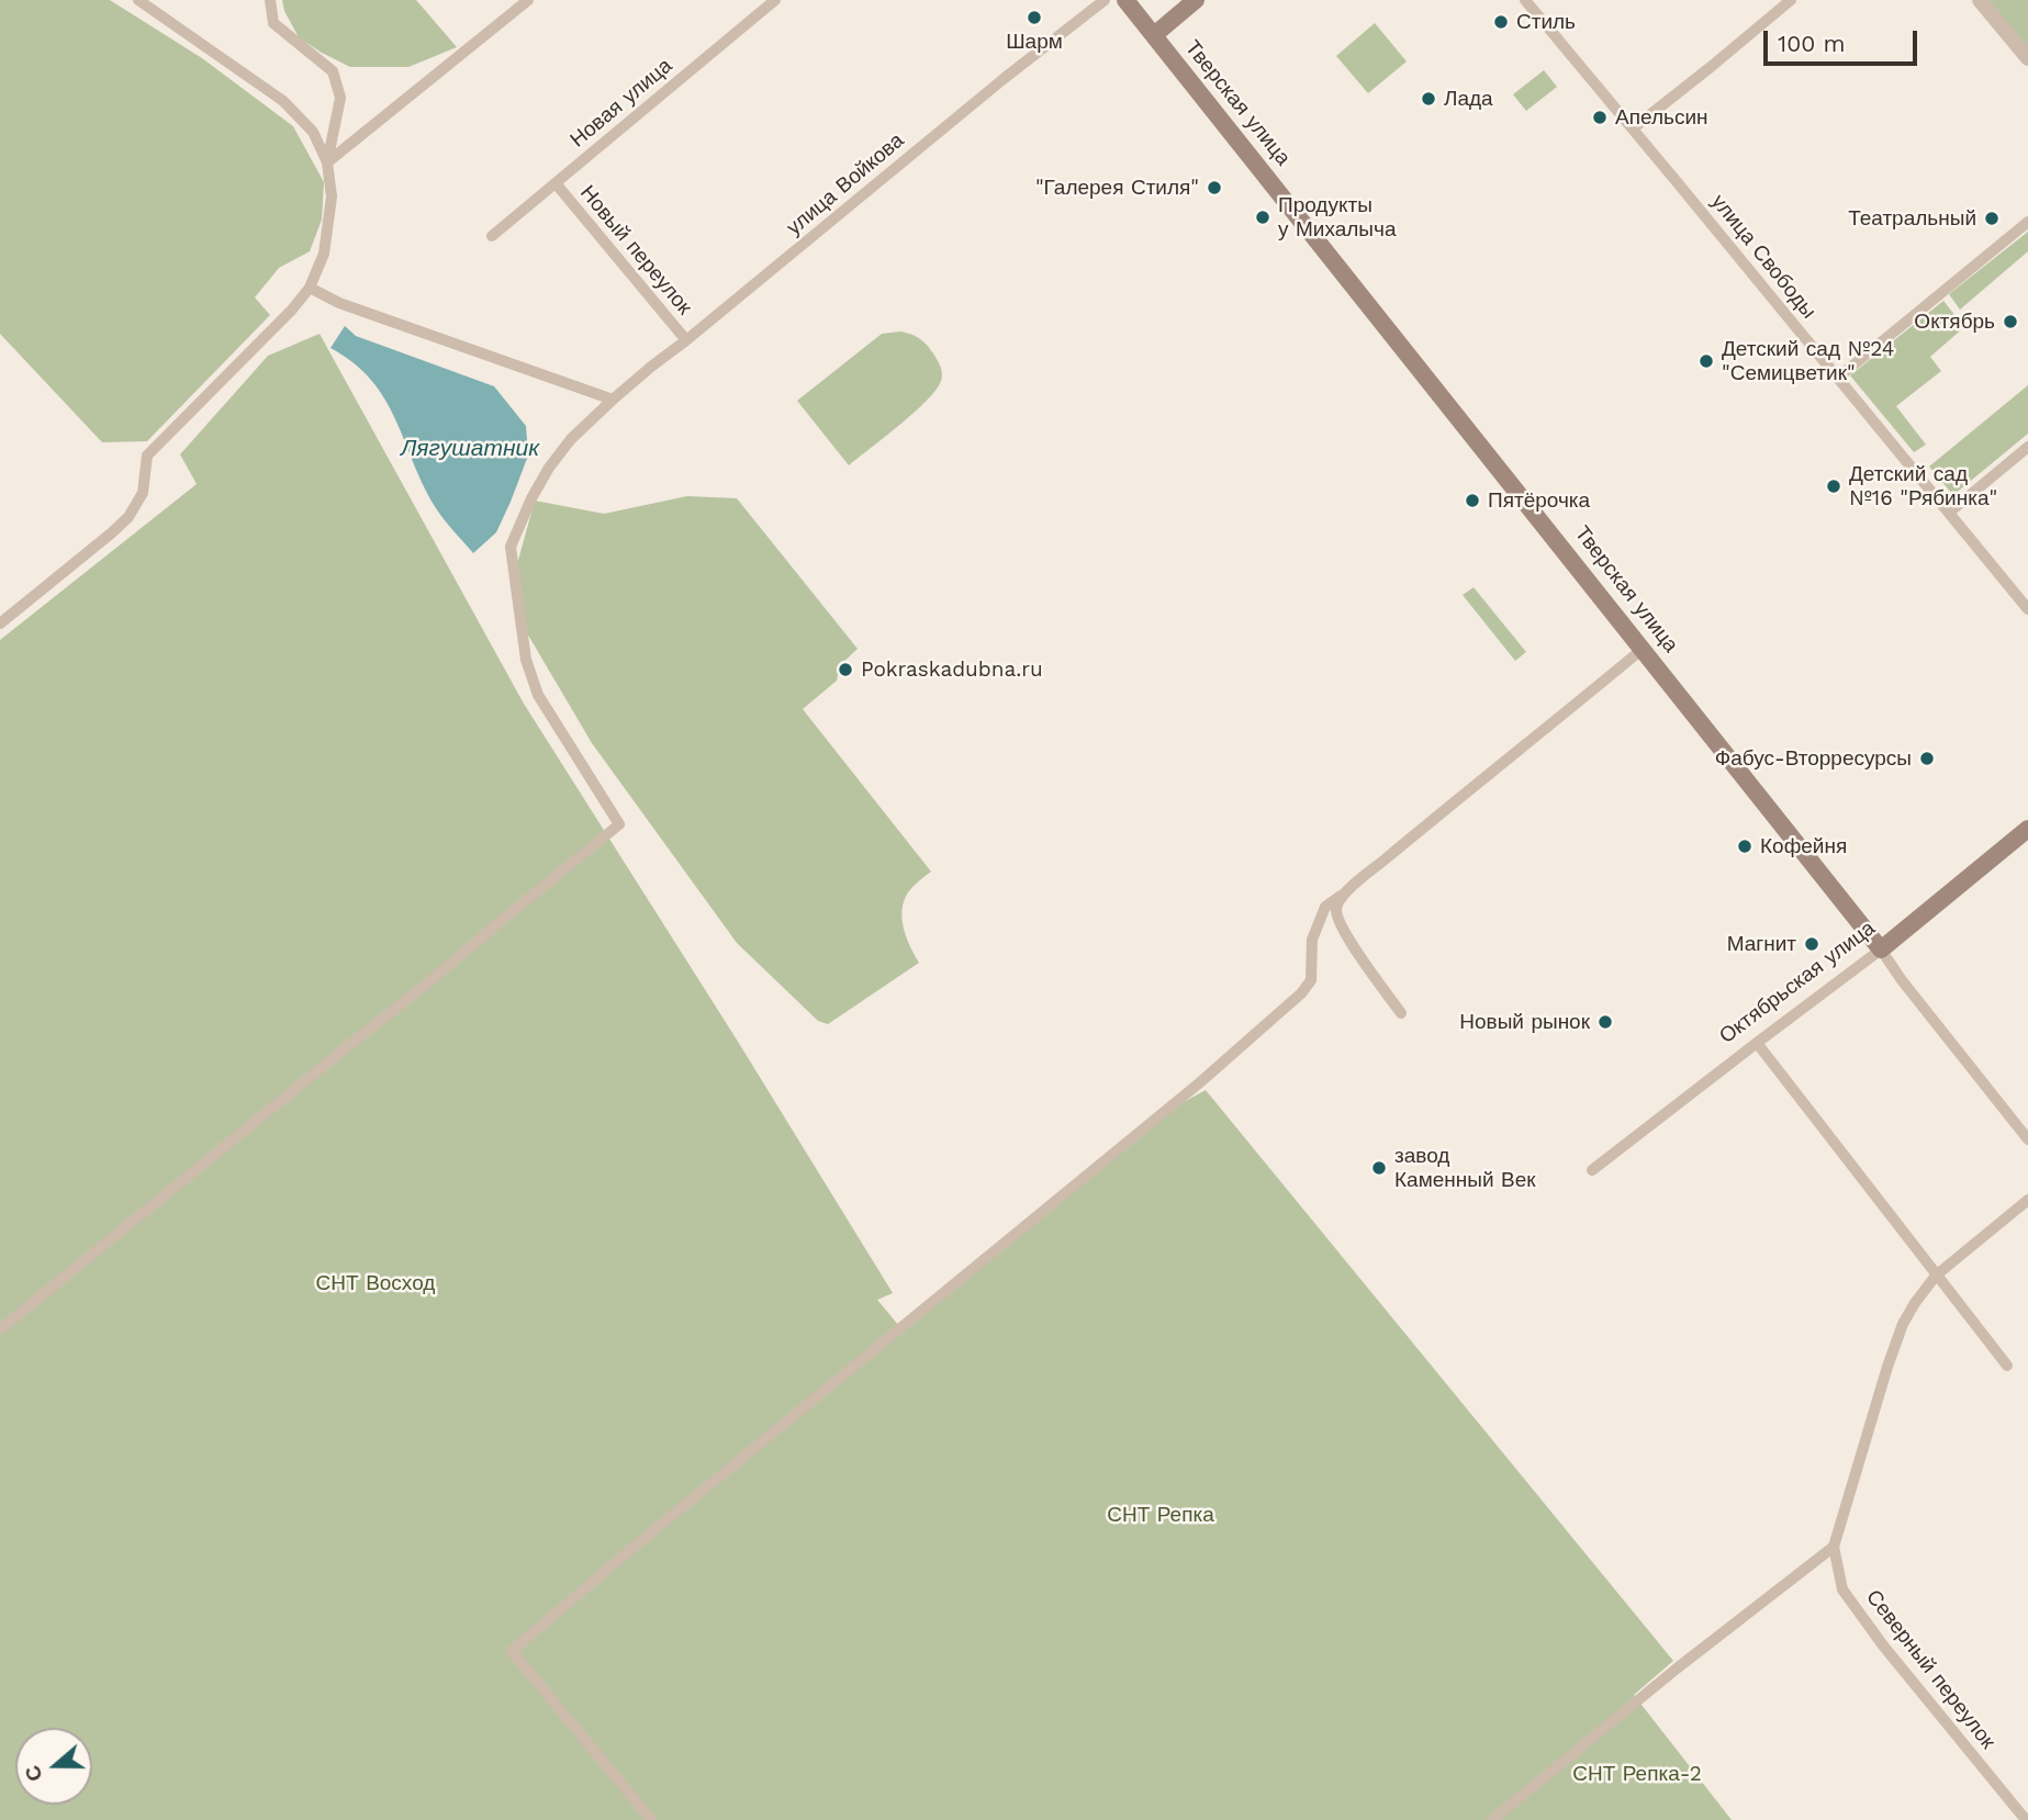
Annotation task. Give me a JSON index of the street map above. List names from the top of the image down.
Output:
{
  "streets": {
    "main road": ["Тверская улица", "Октябрьская улица"],
    "street": [
      "Новая улица",
      "улица Войкова",
      "Новый переулок",
      "улица Свободы",
      "Северный переулок"
    ]
  },
  "crossings": [
    ["Новая улица", "Новый переулок"],
    ["Тверская улица", "Октябрьская улица"],
    ["улица Войкова", "Новый переулок"]
  ],
  "water": ["Лягушатник"],
  "parks": ["СНТ Восход", "СНТ Репка", "СНТ Репка-2"],
  "places": [
    "Шарм",
    "Стиль",
    "Лада",
    "Апельсин",
    "\"Галерея Стиля\"",
    "Продукты у Михалыча",
    "Театральный",
    "Октябрь",
    "Детский сад №24 \"Семицветик\"",
    "Детский сад №16 \"Рябинка\"",
    "Пятёрочка",
    "Pokraskadubna.ru",
    "Фабус-Вторресурсы",
    "Кофейня",
    "Магнит",
    "Новый рынок",
    "завод Каменный Век"
  ],
  "scale_bar": "100 m",
  "north": "left"
}
